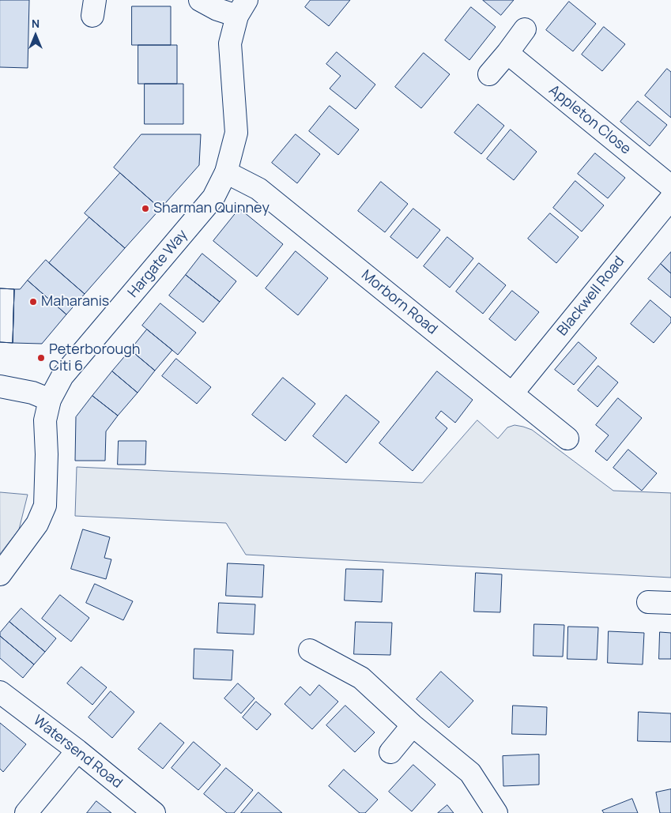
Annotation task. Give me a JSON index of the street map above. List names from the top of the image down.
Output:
{
  "streets": {
    "street": [
      "Appleton Close",
      "Hargate Way",
      "Blackwell Road",
      "Morborn Road",
      "Watersend Road"
    ]
  },
  "crossings": [
    ["Hargate Way", "Morborn Road"],
    ["Blackwell Road", "Morborn Road"]
  ],
  "places": ["Sharman Quinney", "Maharanis", "Peterborough Citi 6"],
  "north": "top"
}
